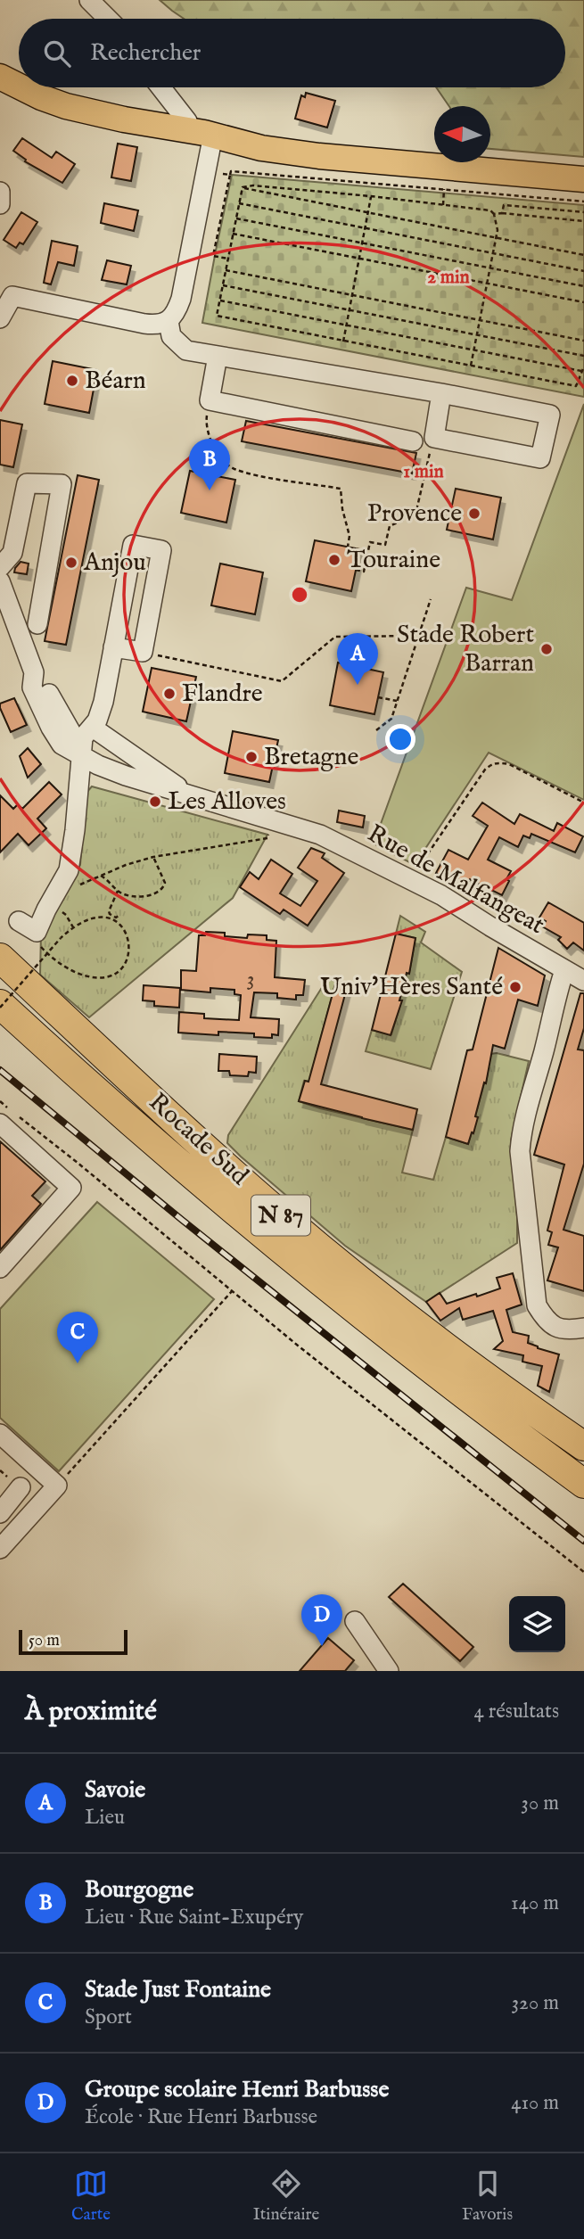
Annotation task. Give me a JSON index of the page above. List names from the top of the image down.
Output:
{
  "streets": {
    "highway": ["Rocade Sud", "N 87"],
    "street": ["Rue de Malfangeat"]
  },
  "places": [
    "Béarn",
    "Provence",
    "Touraine",
    "Anjou",
    "Stade Robert Barran",
    "Flandre",
    "Bretagne",
    "Les Alloves",
    "Univ'Hères Santé"
  ],
  "house_numbers": ["3"],
  "scale_bar": "50 m",
  "north": "left",
  "page": {
    "search": "Rechercher",
    "pins": [
      "B",
      "A",
      "C",
      "D"
    ],
    "scale": "50 m",
    "heading": ["À proximité", "4 résultats"],
    "list": [
      {
        "mark": "A",
        "name": "Savoie",
        "note": "Lieu",
        "value": "30 m"
      },
      {
        "mark": "B",
        "name": "Bourgogne",
        "note": "Lieu · Rue Saint-Exupéry",
        "value": "140 m"
      },
      {
        "mark": "C",
        "name": "Stade Just Fontaine",
        "note": "Sport",
        "value": "320 m"
      },
      {
        "mark": "D",
        "name": "Groupe scolaire Henri Barbusse",
        "note": "École · Rue Henri Barbusse",
        "value": "410 m"
      }
    ],
    "nav": ["Carte", "Itinéraire", "Favoris"]
  },
  "rings": ["2 min", "1 min"]
}
